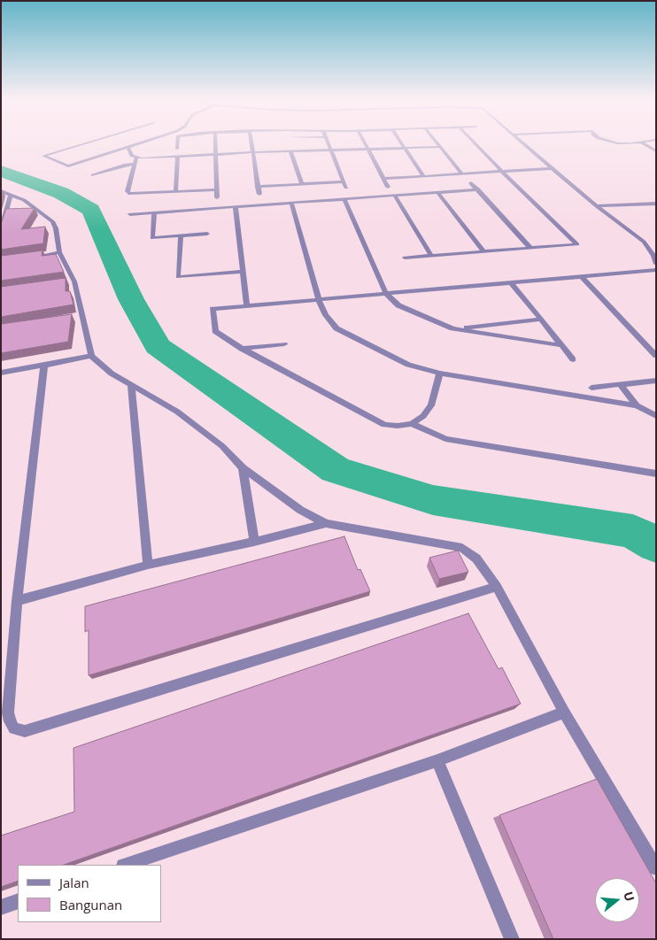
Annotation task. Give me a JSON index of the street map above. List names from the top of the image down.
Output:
{
  "legend": ["Jalan", "Bangunan"],
  "north": "right"
}
